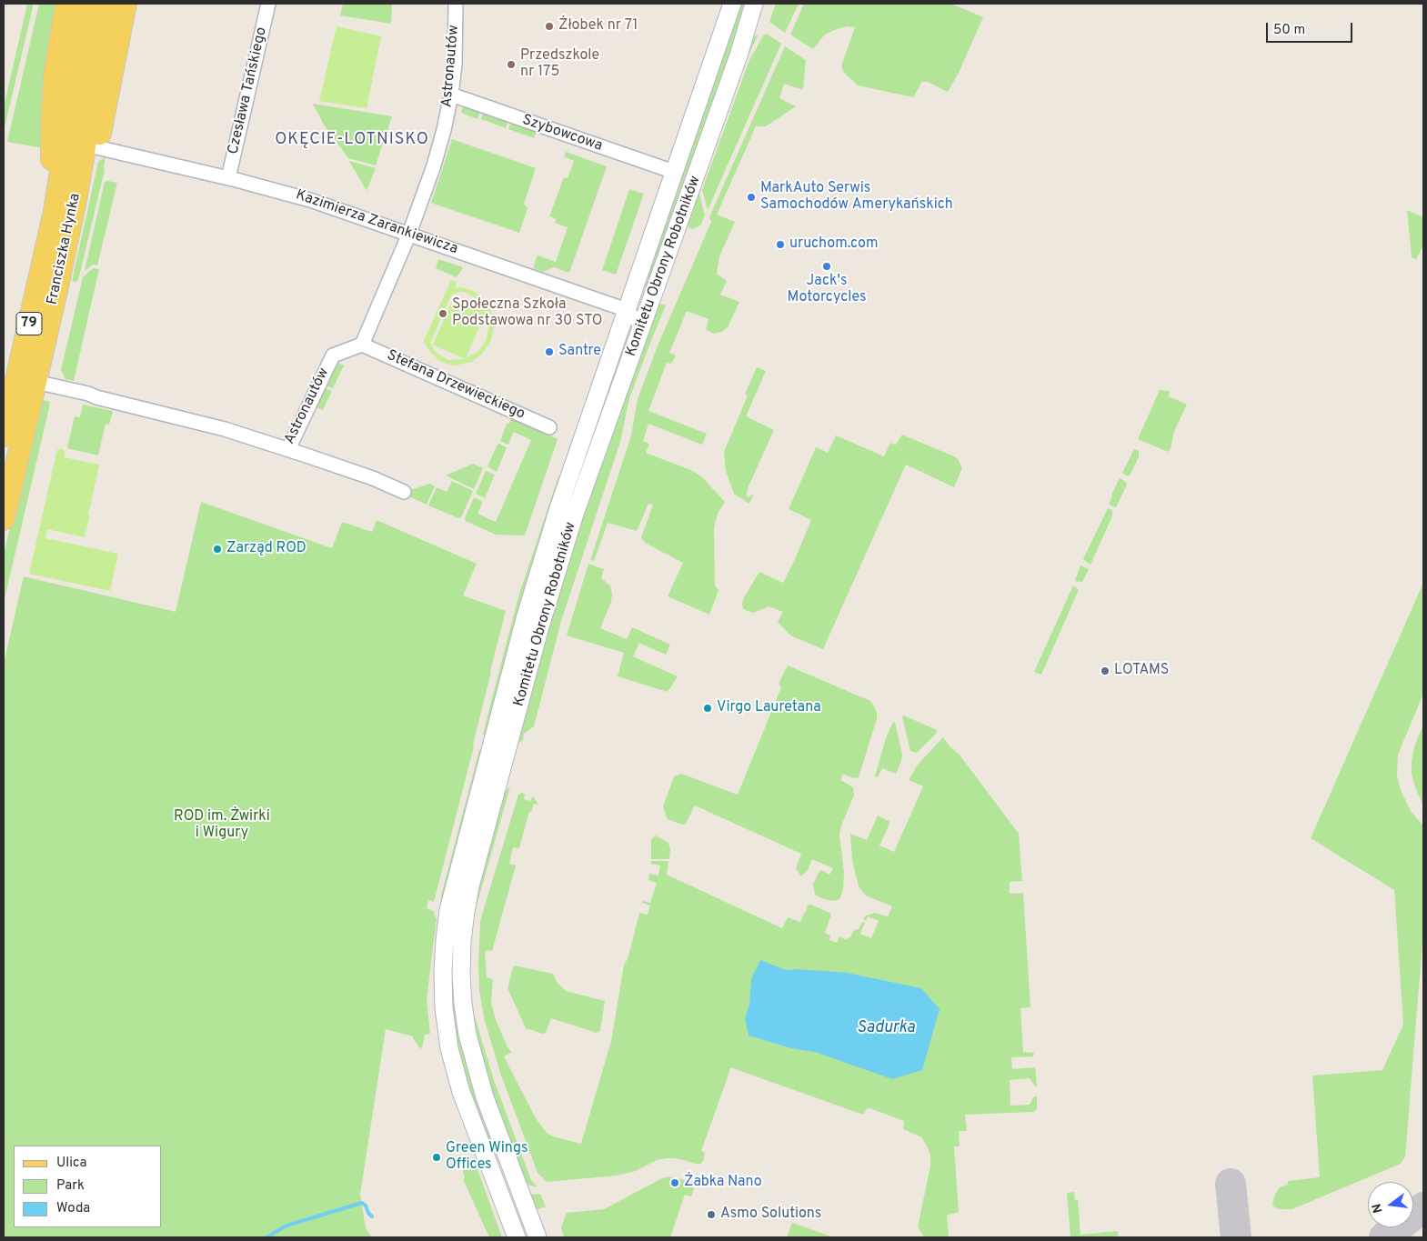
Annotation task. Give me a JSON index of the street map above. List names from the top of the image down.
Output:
{
  "streets": {
    "main road": ["Franciszka Hynka", "79"],
    "street": [
      "Astronautów",
      "Czesława Tańskiego",
      "Szybowcowa",
      "Kazimierza Zarankiewicza",
      "Komitetu Obrony Robotników",
      "Stefana Drzewieckiego"
    ]
  },
  "crossings": [
    ["Astronautów", "Szybowcowa"],
    ["Astronautów", "Kazimierza Zarankiewicza"],
    ["Astronautów", "Franciszka Hynka"],
    ["Astronautów", "Stefana Drzewieckiego"],
    ["Czesława Tańskiego", "Kazimierza Zarankiewicza"],
    ["Szybowcowa", "Komitetu Obrony Robotników"],
    ["Kazimierza Zarankiewicza", "Komitetu Obrony Robotników"],
    ["Kazimierza Zarankiewicza", "79"],
    ["Franciszka Hynka", "79"]
  ],
  "districts": ["OKĘCIE-LOTNISKO"],
  "water": ["Sadurka"],
  "parks": ["ROD im. Żwirki i Wigury"],
  "places": [
    "Żłobek nr 71",
    "Przedszkole nr 175",
    "MarkAuto Serwis Samochodów Amerykańskich",
    "uruchom.com",
    "Jack's Motorcycles",
    "Społeczna Szkoła Podstawowa nr 30 STO",
    "Santre",
    "Zarząd ROD",
    "LOTAMS",
    "Virgo Lauretana",
    "Green Wings Offices",
    "Żabka Nano",
    "Asmo Solutions"
  ],
  "legend": ["Ulica", "Park", "Woda"],
  "scale_bar": "50 m",
  "north": "left"
}
